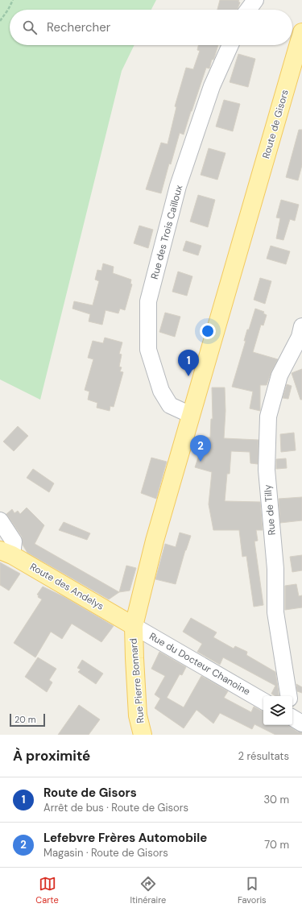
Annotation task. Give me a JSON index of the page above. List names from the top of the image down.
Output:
{
  "streets": {
    "main road": ["Route de Gisors", "Route des Andelys", "Rue Pierre Bonnard"],
    "street": ["Rue des Trois Cailloux", "Rue de Tilly", "Rue du Docteur Chanoine"]
  },
  "crossings": [
    ["Route de Gisors", "Rue des Trois Cailloux"],
    ["Route de Gisors", "Route des Andelys"],
    ["Route de Gisors", "Rue du Docteur Chanoine"],
    ["Route de Gisors", "Rue Pierre Bonnard"],
    ["Route des Andelys", "Rue du Docteur Chanoine"],
    ["Route des Andelys", "Rue Pierre Bonnard"],
    ["Rue du Docteur Chanoine", "Rue Pierre Bonnard"]
  ],
  "scale_bar": "20 m",
  "page": {
    "search": "Rechercher",
    "pins": ["1", "2"],
    "scale": "20 m",
    "heading": ["À proximité", "2 résultats"],
    "list": [
      {
        "mark": "1",
        "name": "Route de Gisors",
        "note": "Arrêt de bus · Route de Gisors",
        "value": "30 m"
      },
      {
        "mark": "2",
        "name": "Lefebvre Frères Automobile",
        "note": "Magasin · Route de Gisors",
        "value": "70 m"
      }
    ],
    "nav": ["Carte", "Itinéraire", "Favoris"]
  }
}
